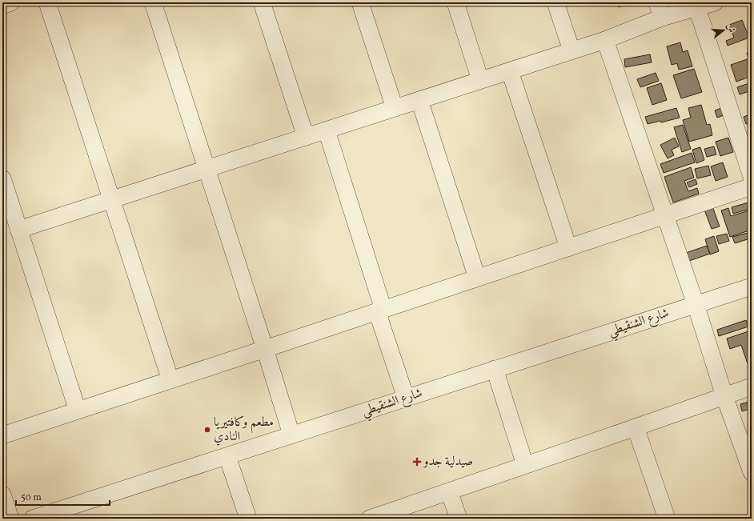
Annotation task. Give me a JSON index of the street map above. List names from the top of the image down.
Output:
{
  "streets": {
    "street": ["شارع الشنقيطي"]
  },
  "places": {
    "other": ["مطعم وكافتيريا النادي"],
    "health": ["صيدلية جدو"]
  },
  "scale_bar": "50 m",
  "north": "right"
}
